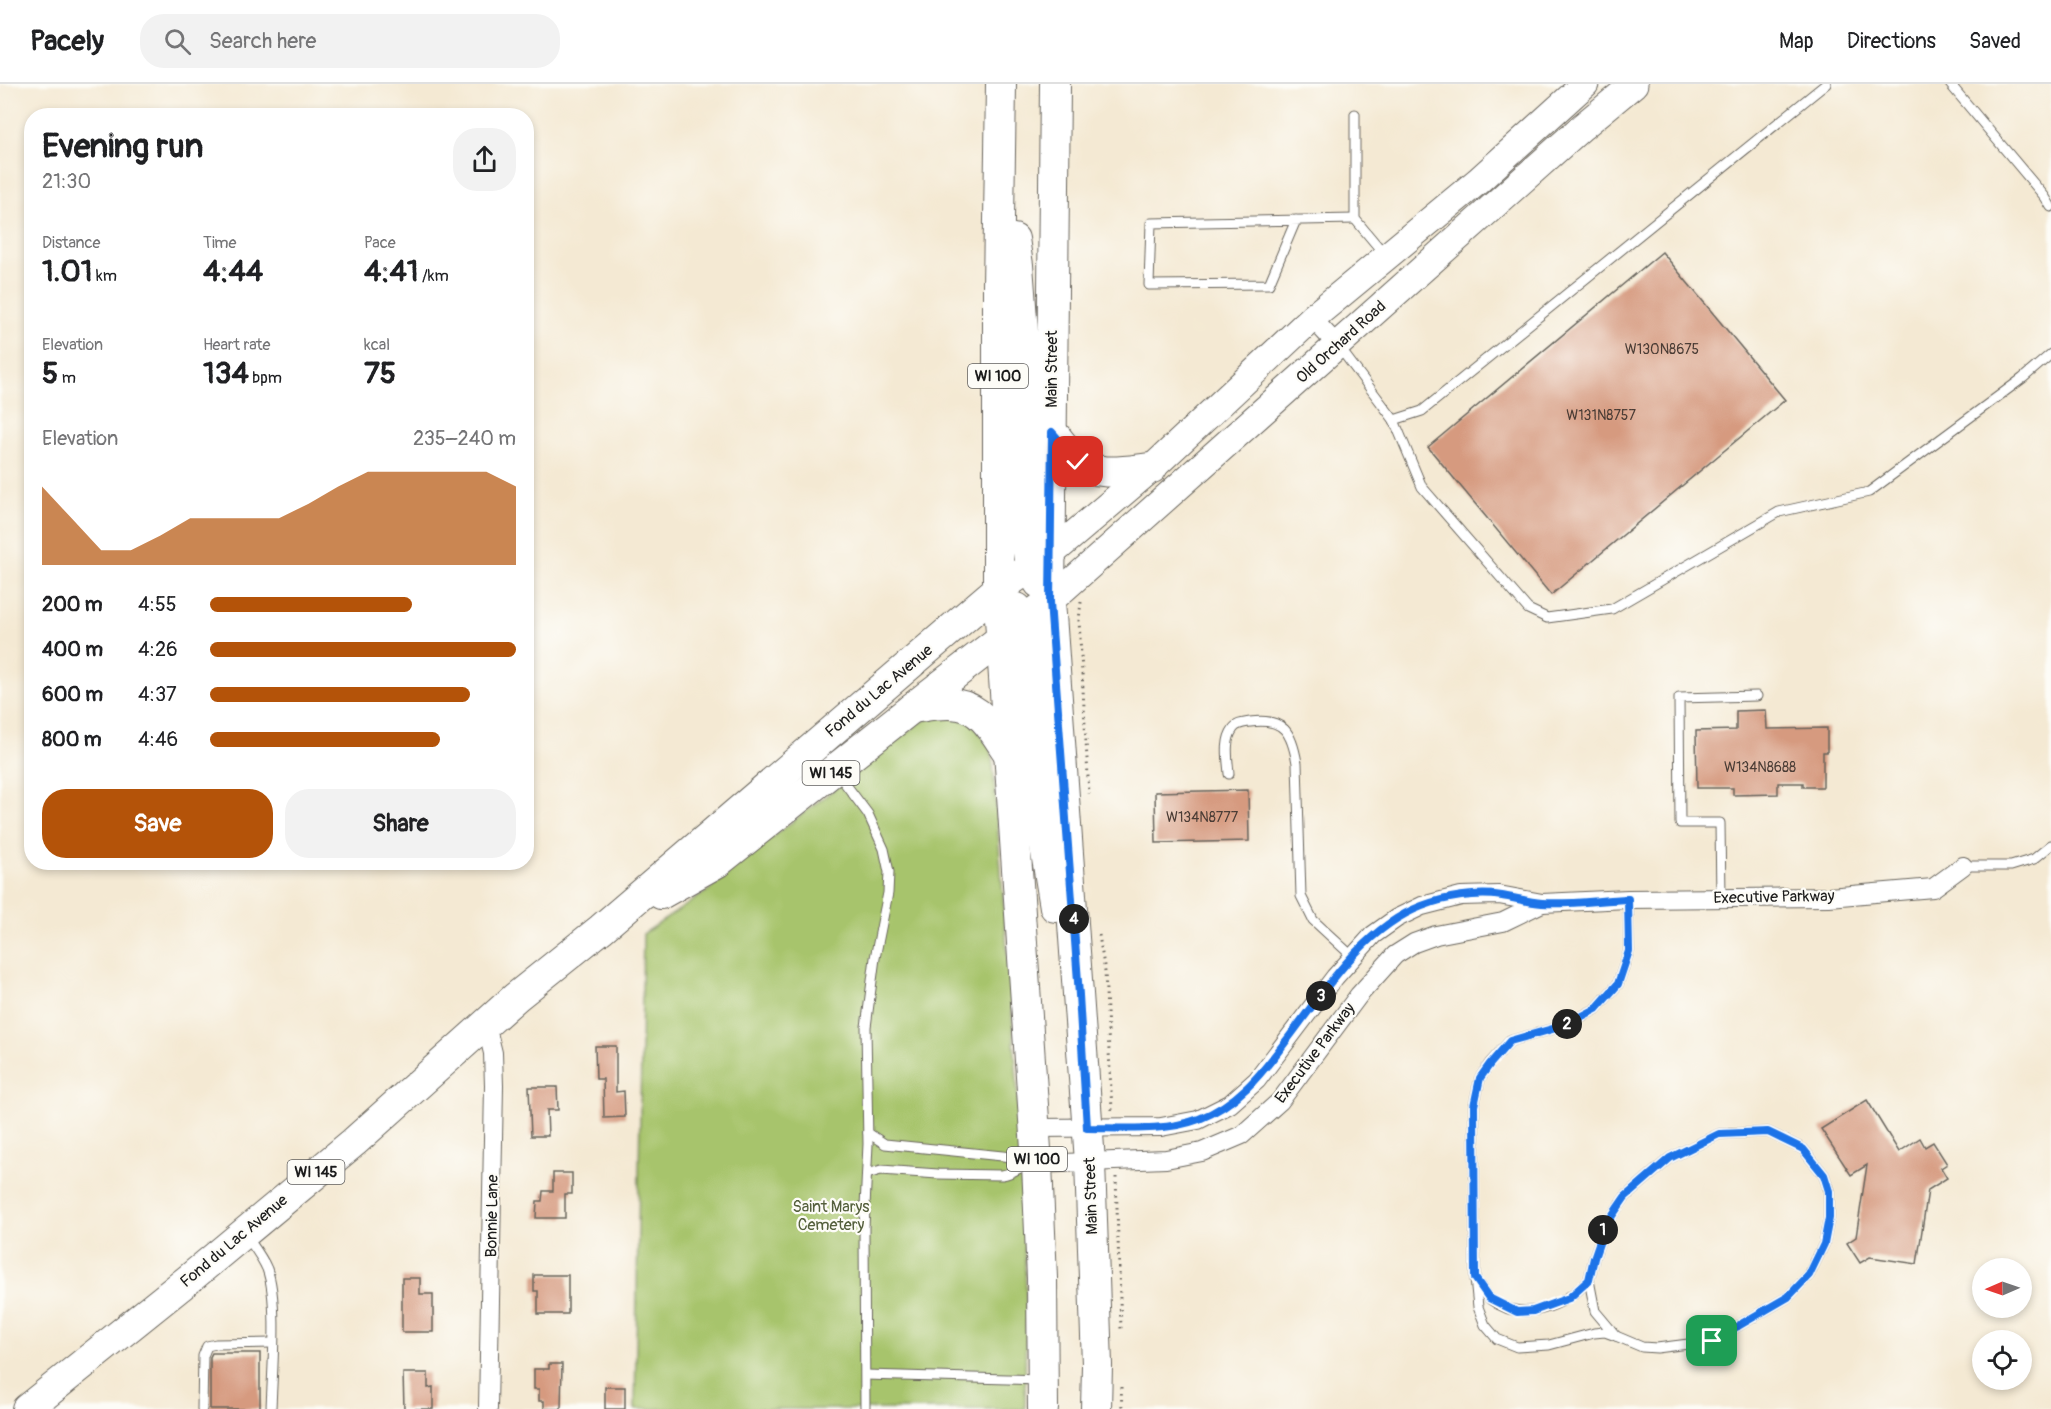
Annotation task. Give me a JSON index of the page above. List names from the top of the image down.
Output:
{
  "streets": {
    "main road": [
      "Main Street",
      "WI 100",
      "Fond du Lac Avenue",
      "WI 145"
    ],
    "street": ["Old Orchard Road", "Executive Parkway", "Bonnie Lane"]
  },
  "crossings": [
    ["Old Orchard Road", "Main Street"],
    ["Old Orchard Road", "Fond du Lac Avenue"],
    ["Main Street", "Fond du Lac Avenue"],
    ["Main Street", "Executive Parkway"],
    ["WI 100", "Fond du Lac Avenue"],
    ["WI 100", "Executive Parkway"],
    ["Fond du Lac Avenue", "Bonnie Lane"]
  ],
  "parks": ["Saint Marys Cemetery"],
  "house_numbers": [
    "W130N8675",
    "W131N8757",
    "W134N8688",
    "W134N8777"
  ],
  "north": "left",
  "page": {
    "header": "Pacely",
    "search": "Search here",
    "nav": ["Map", "Directions", "Saved"],
    "heading": ["Evening run", "21:30"],
    "stats": [
      ["Distance", "1.01 km"],
      ["Time", "4:44"],
      ["Pace", "4:41 /km"],
      ["Elevation", "5 m"],
      ["Heart rate", "134 bpm"],
      ["kcal", "75"]
    ],
    "chart": ["Elevation", "235–240 m"],
    "list": [
      {
        "name": "200 m",
        "note": "4:55"
      },
      {
        "name": "400 m",
        "note": "4:26"
      },
      {
        "name": "600 m",
        "note": "4:37"
      },
      {
        "name": "800 m",
        "note": "4:46"
      }
    ],
    "buttons": ["Save", "Share"],
    "pins": [
      "4",
      "3",
      "2",
      "1"
    ]
  }
}
